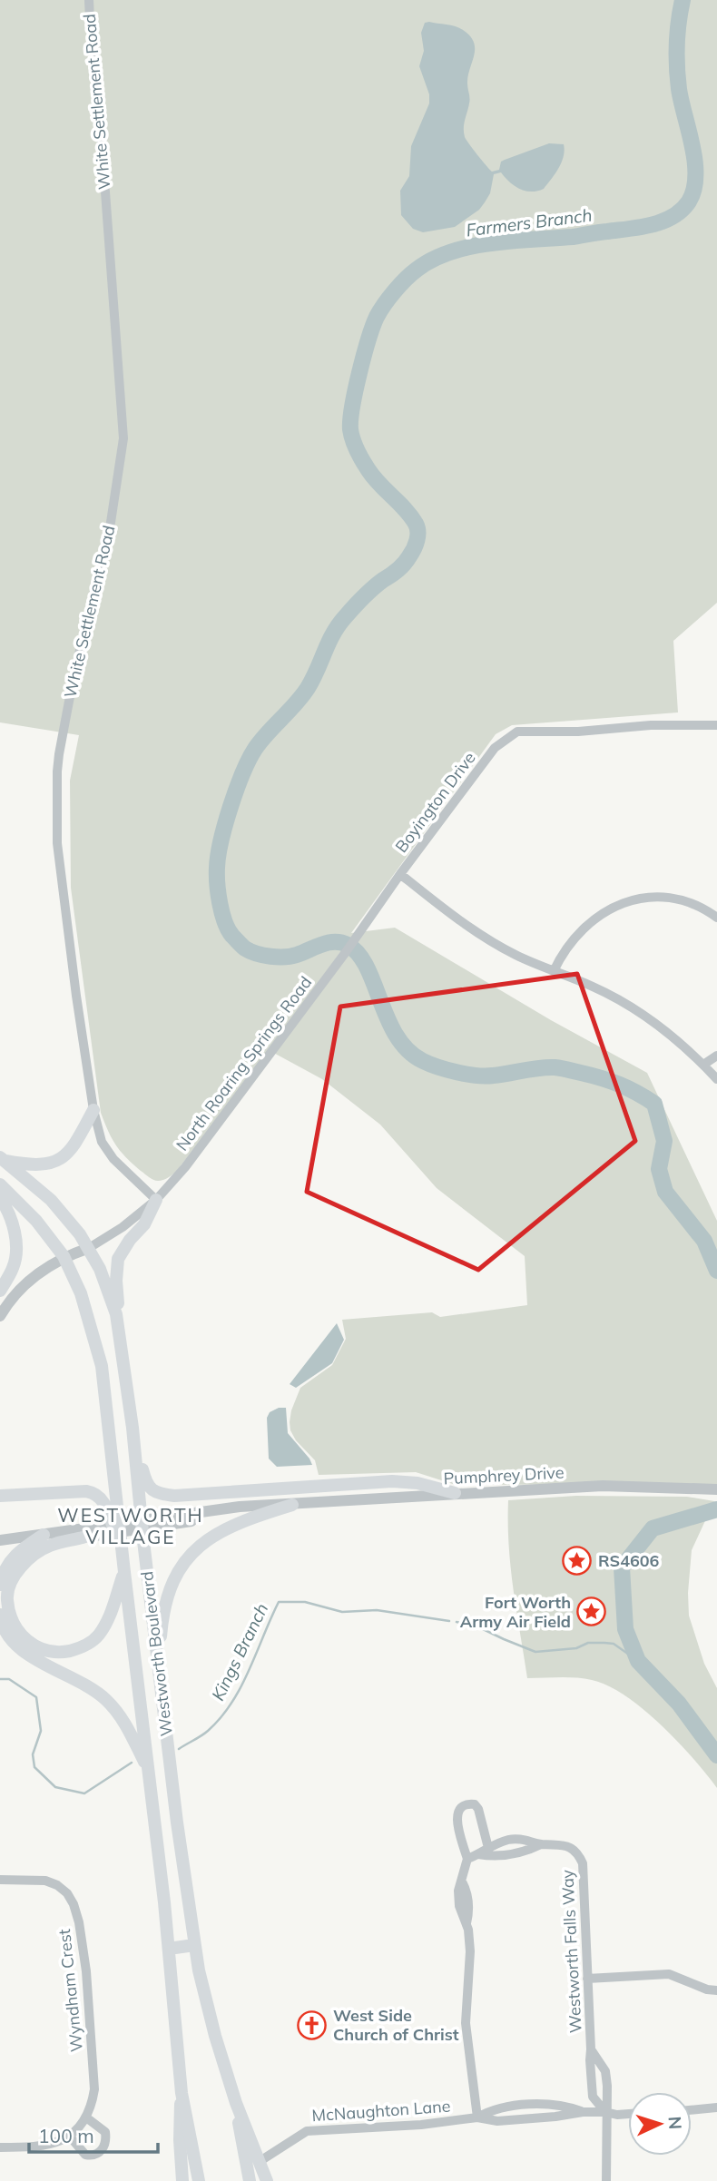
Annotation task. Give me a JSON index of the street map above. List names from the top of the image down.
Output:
{
  "streets": {
    "main road": ["Westworth Boulevard"],
    "street": [
      "White Settlement Road",
      "Boyington Drive",
      "North Roaring Springs Road",
      "Pumphrey Drive",
      "Westworth Falls Way",
      "Wyndham Crest",
      "McNaughton Lane"
    ]
  },
  "crossings": [
    ["White Settlement Road", "North Roaring Springs Road"],
    ["Boyington Drive", "North Roaring Springs Road"],
    ["North Roaring Springs Road", "Westworth Boulevard"],
    ["Westworth Boulevard", "McNaughton Lane"],
    ["Westworth Falls Way", "McNaughton Lane"]
  ],
  "districts": ["WESTWORTH VILLAGE"],
  "water": ["Farmers Branch", "Kings Branch"],
  "places": {
    "place": ["RS4606", "Fort Worth Army Air Field"],
    "church": ["West Side Church of Christ"]
  },
  "scale_bar": "100 m",
  "north": "right"
}
